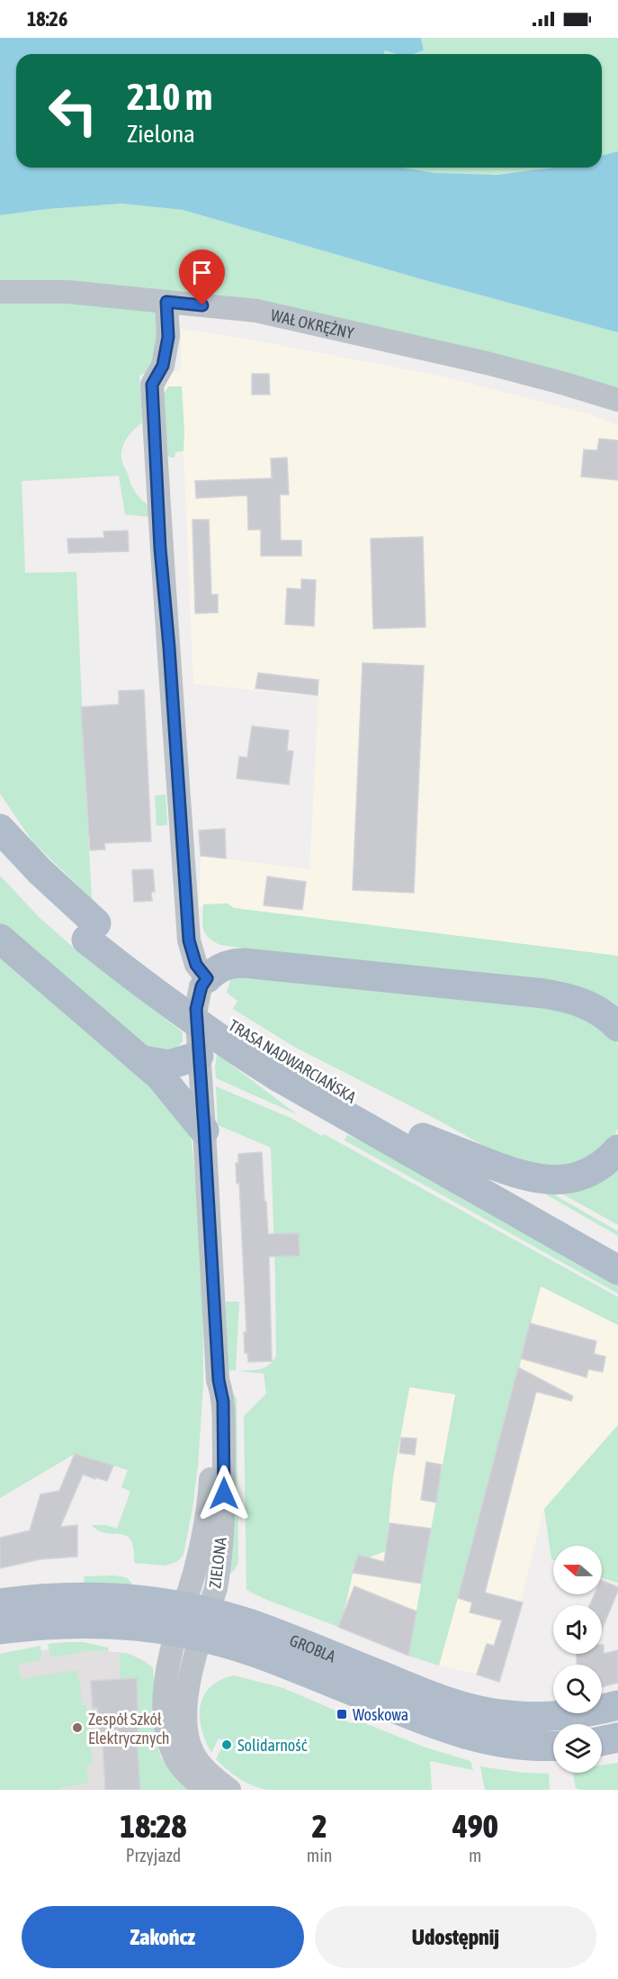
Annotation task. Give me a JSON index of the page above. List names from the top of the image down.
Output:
{
  "streets": {
    "main road": ["TRASA NADWARCIAŃSKA", "GROBLA"],
    "street": ["WAŁ OKRĘŻNY"]
  },
  "places": {
    "transit": ["Woskowa"],
    "other": ["Zespół Szkół Elektrycznych", "Solidarność"]
  },
  "north": "left",
  "page": {
    "status": "18:26",
    "turn": ["210 m", "Zielona"],
    "eta": [
      "18:28",
      "Przyjazd",
      "2",
      "min",
      "490",
      "m"
    ],
    "buttons": ["Zakończ", "Udostępnij"]
  }
}
